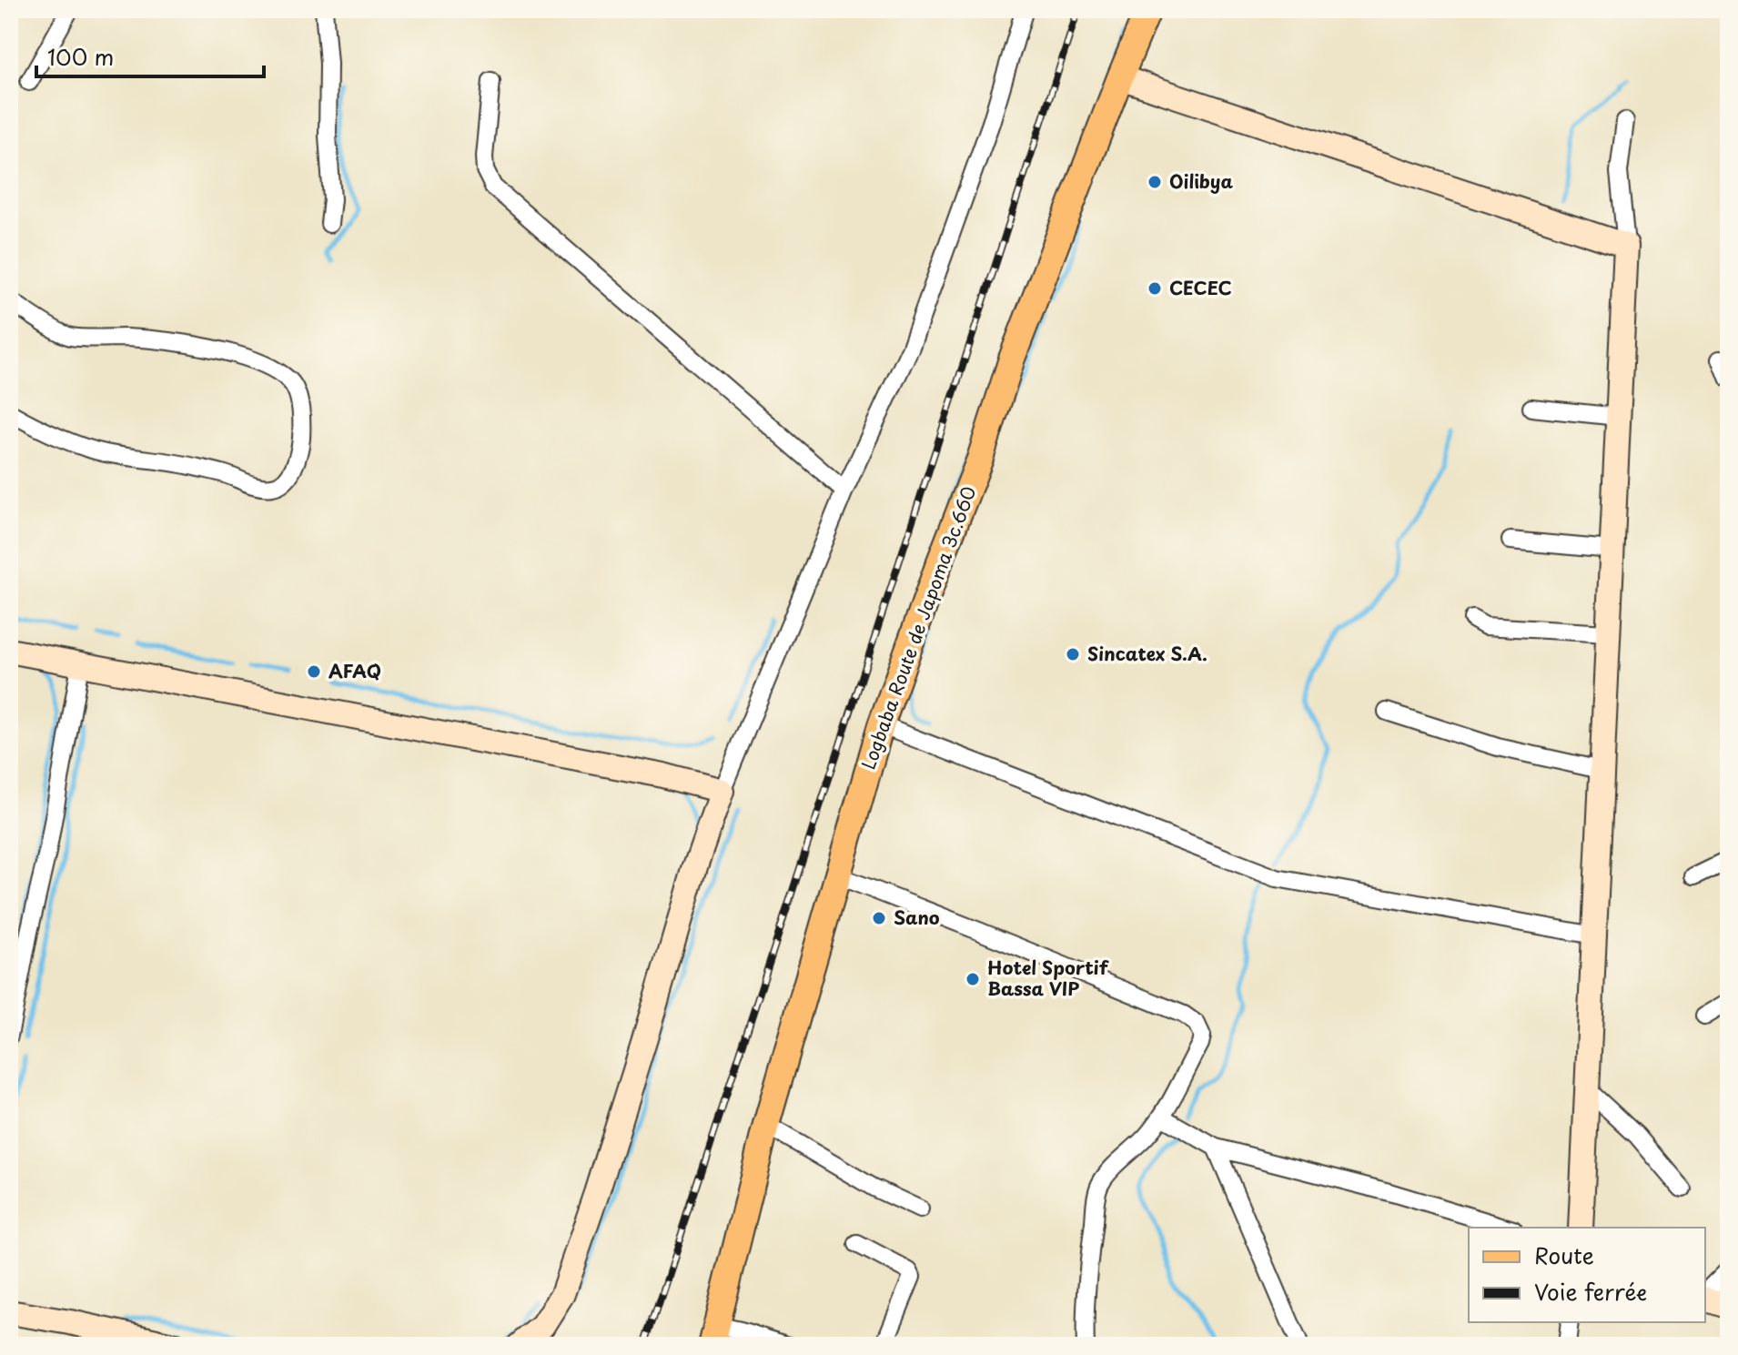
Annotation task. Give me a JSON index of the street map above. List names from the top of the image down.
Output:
{
  "streets": {
    "main road": ["Logbaba Route de Japoma 3c.660"]
  },
  "places": [
    "Oilibya",
    "CECEC",
    "Sincatex S.A.",
    "AFAQ",
    "Sano",
    "Hotel Sportif Bassa VIP"
  ],
  "legend": ["Route", "Voie ferrée"],
  "scale_bar": "100 m"
}
